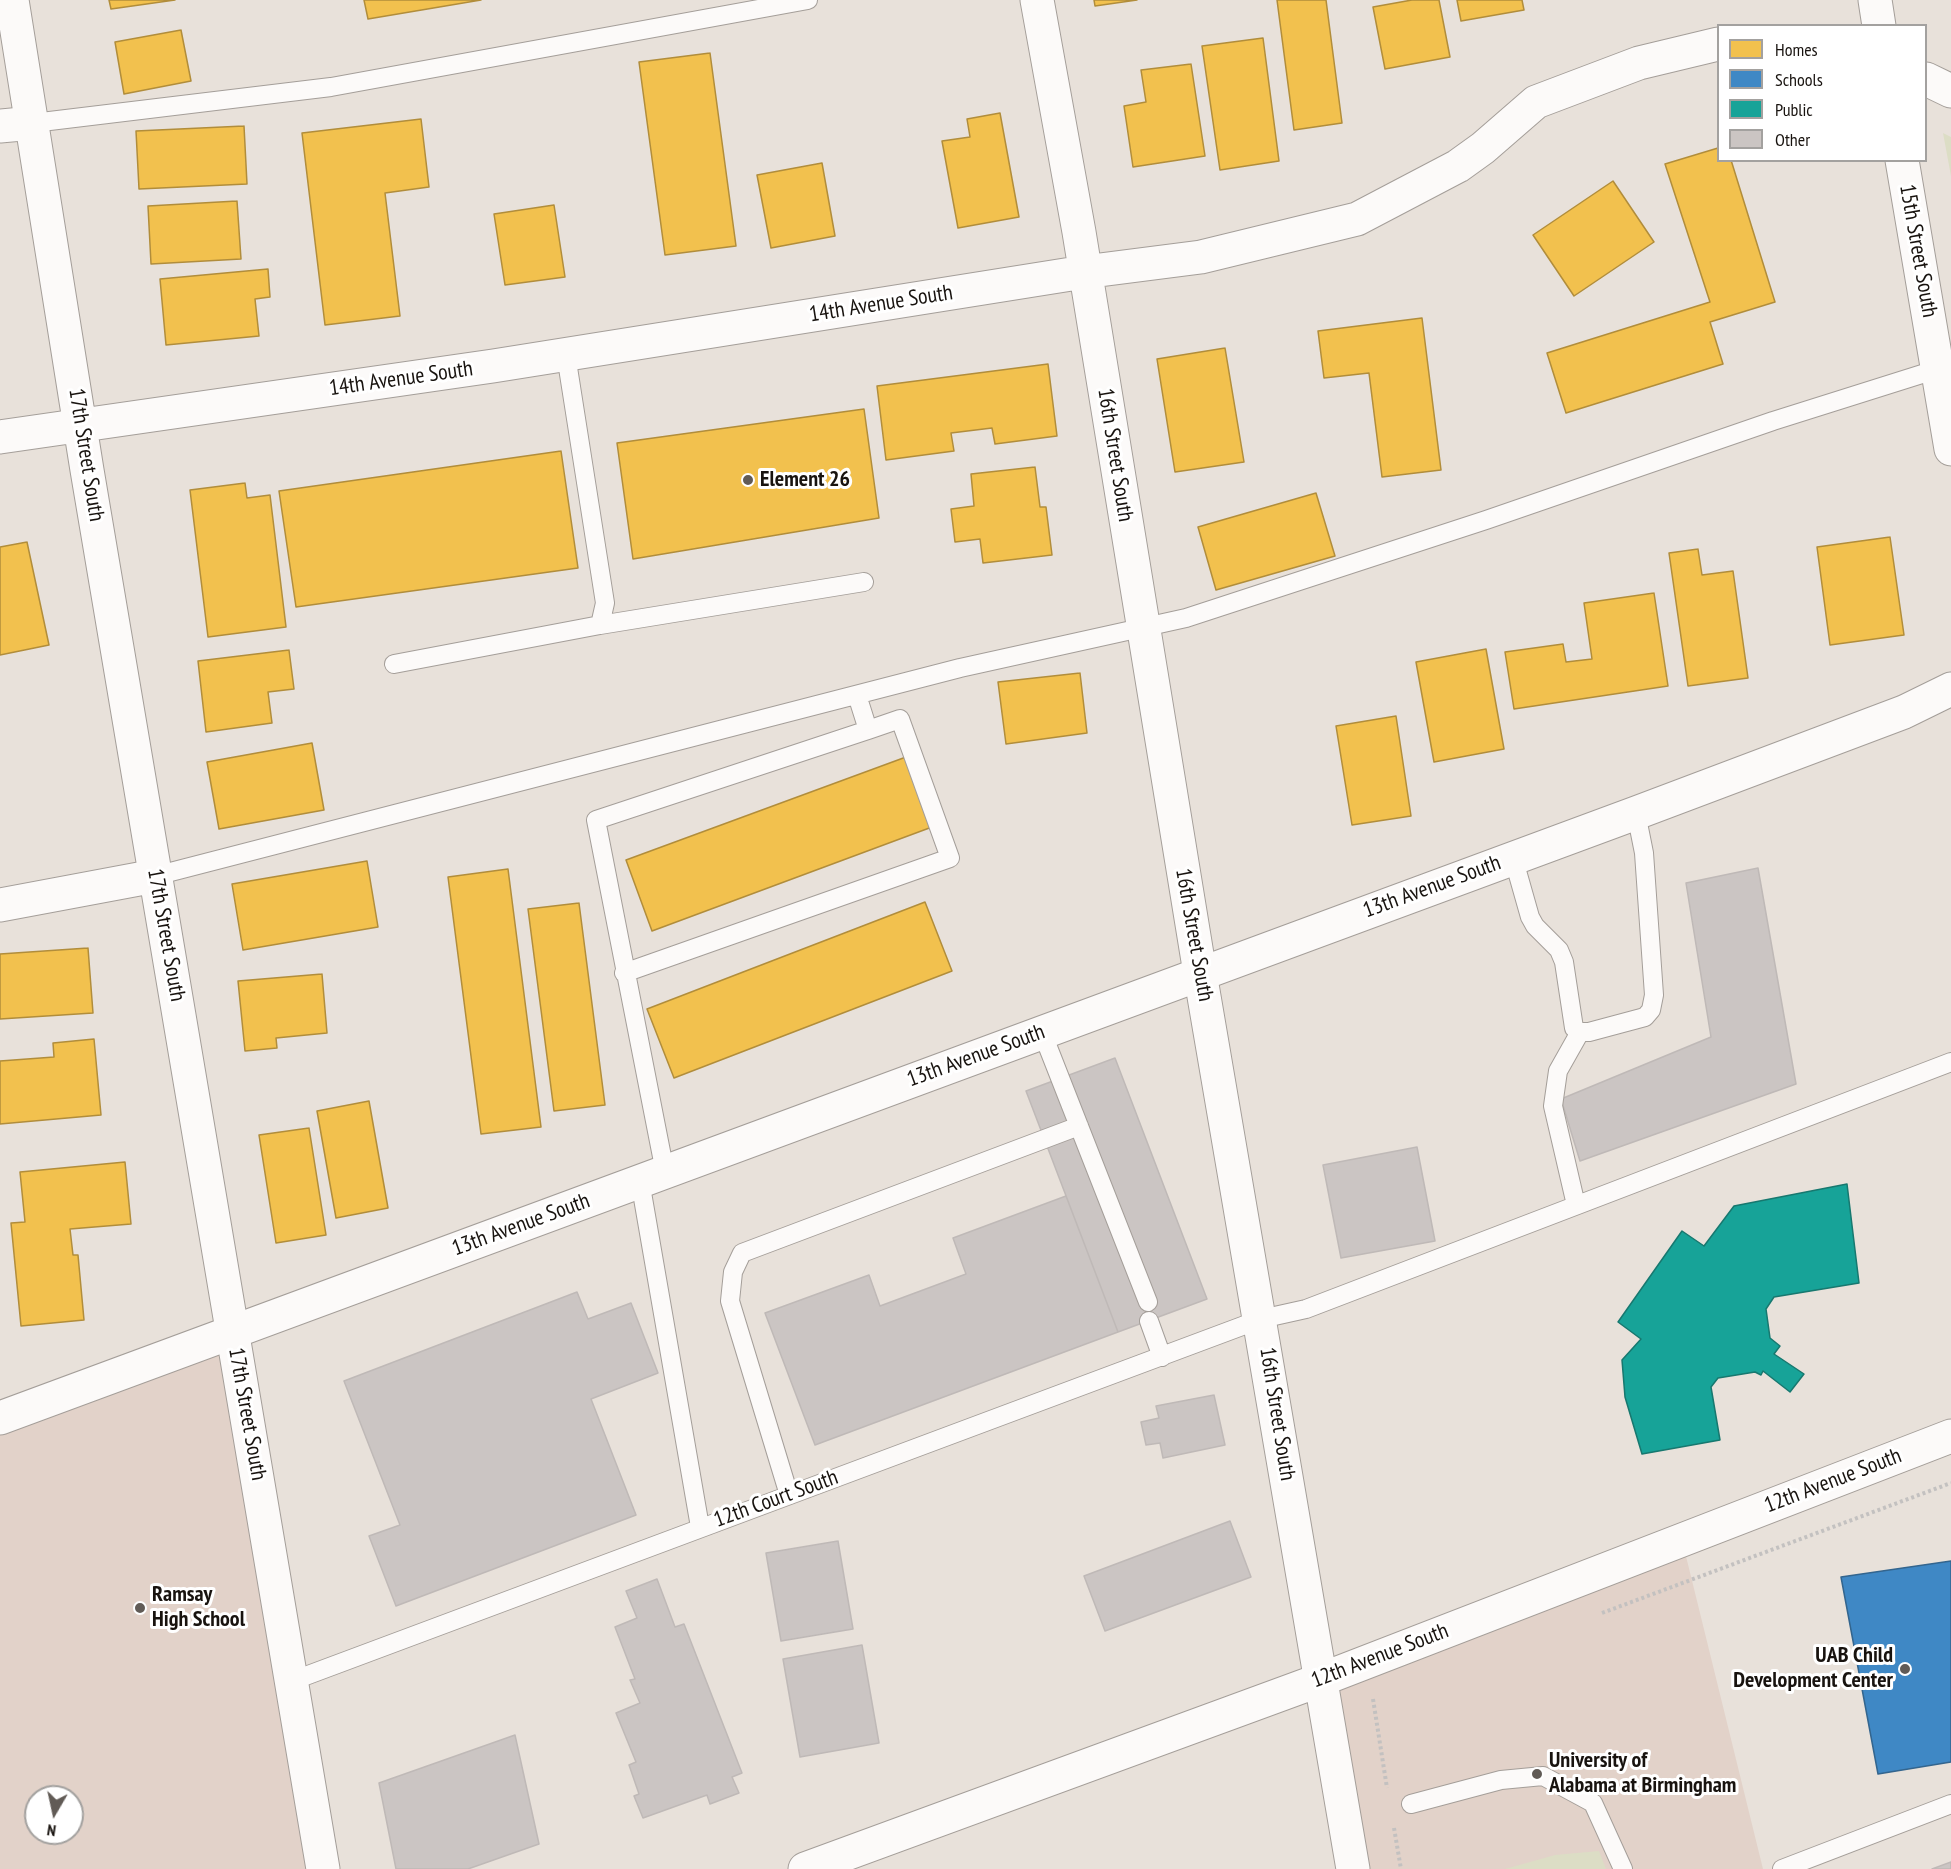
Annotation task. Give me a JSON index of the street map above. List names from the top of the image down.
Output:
{
  "streets": {
    "street": [
      "15th Street South",
      "14th Avenue South",
      "17th Street South",
      "16th Street South",
      "13th Avenue South",
      "12th Avenue South"
    ],
    "lane": ["12th Court South"]
  },
  "crossings": [
    ["14th Avenue South", "17th Street South"],
    ["14th Avenue South", "16th Street South"],
    ["17th Street South", "13th Avenue South"],
    ["17th Street South", "12th Court South"],
    ["16th Street South", "13th Avenue South"],
    ["16th Street South", "12th Avenue South"],
    ["16th Street South", "12th Court South"]
  ],
  "places": [
    "Element 26",
    "Ramsay High School",
    "UAB Child Development Center",
    "University of Alabama at Birmingham"
  ],
  "legend": [
    "Homes",
    "Schools",
    "Public",
    "Other"
  ],
  "north": "bottom"
}
